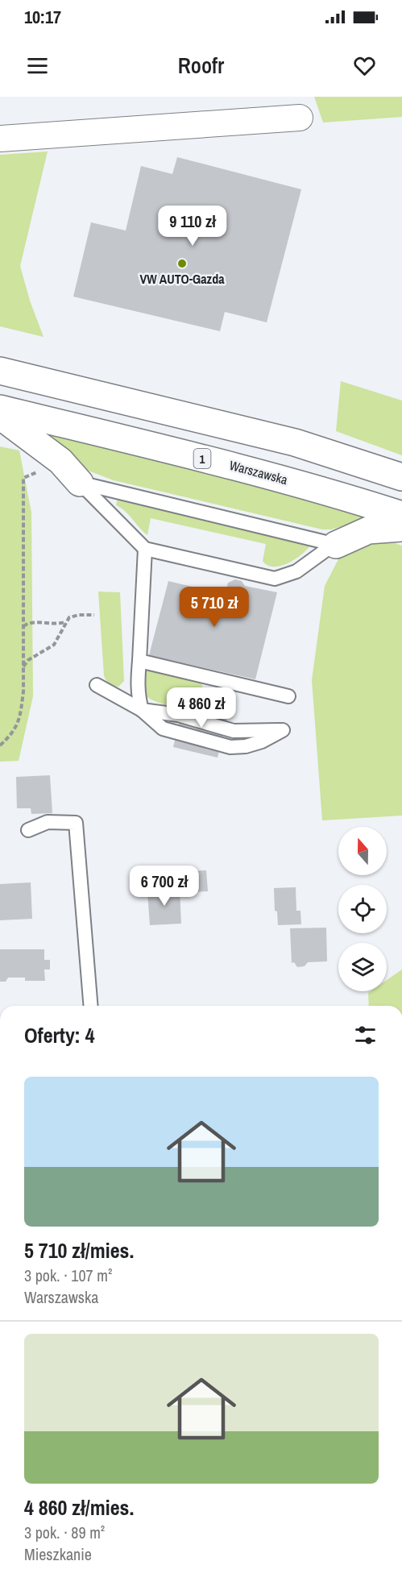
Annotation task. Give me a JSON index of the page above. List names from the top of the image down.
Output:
{
  "streets": {
    "main road": ["1", "Warszawska"]
  },
  "places": ["VW AUTO-Gazda"],
  "north": "top",
  "page": {
    "status": "10:17",
    "header": "Roofr",
    "price": [
      "9 110 zł",
      "5 710 zł",
      "4 860 zł",
      "6 700 zł"
    ],
    "heading": "Oferty: 4",
    "list": [
      {
        "name": "5 710 zł/mies.",
        "note": "3 pok. · 107 m² · Warszawska"
      },
      {
        "name": "4 860 zł/mies.",
        "note": "3 pok. · 89 m² · Mieszkanie"
      }
    ]
  }
}
